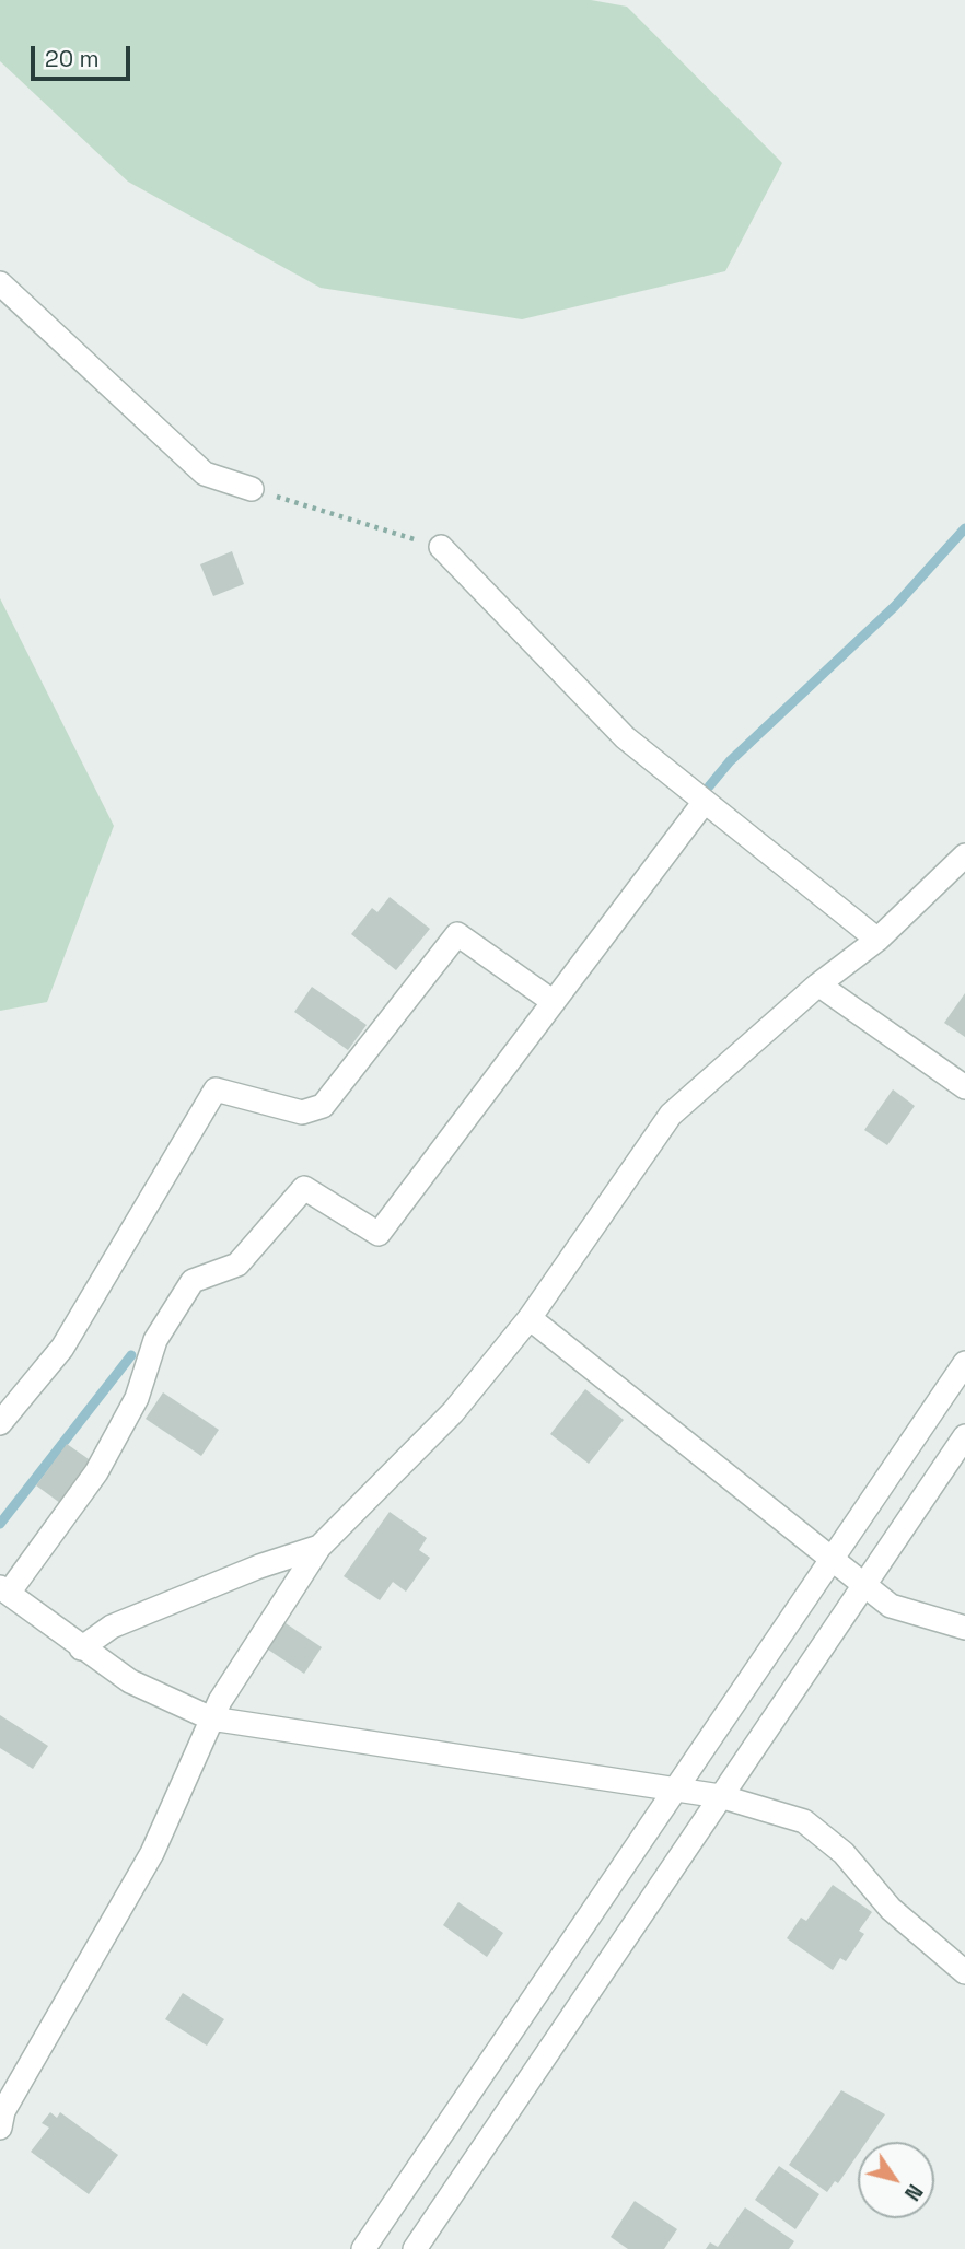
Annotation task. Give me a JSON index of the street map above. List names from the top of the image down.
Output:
{
  "scale_bar": "20 m",
  "north": "bottom right"
}
